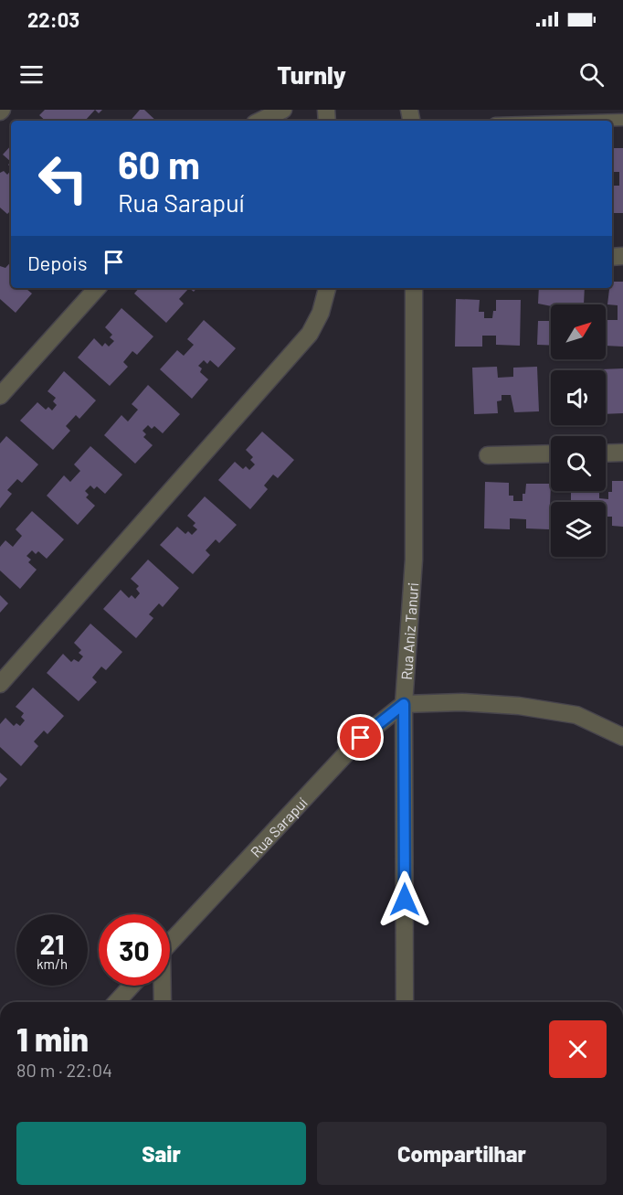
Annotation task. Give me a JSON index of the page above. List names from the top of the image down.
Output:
{
  "streets": {
    "street": ["Rua Aniz Tanuri", "Rua Sarapuí"]
  },
  "crossings": [
    ["Rua Aniz Tanuri", "Rua Sarapuí"]
  ],
  "north": "top right",
  "page": {
    "status": "22:03",
    "header": "Turnly",
    "turn": ["60 m", "Rua Sarapuí"],
    "then": "Depois",
    "speed": "21 km/h",
    "limit": "30",
    "heading": ["1 min", "80 m · 22:04"],
    "buttons": ["Sair", "Compartilhar"]
  }
}
